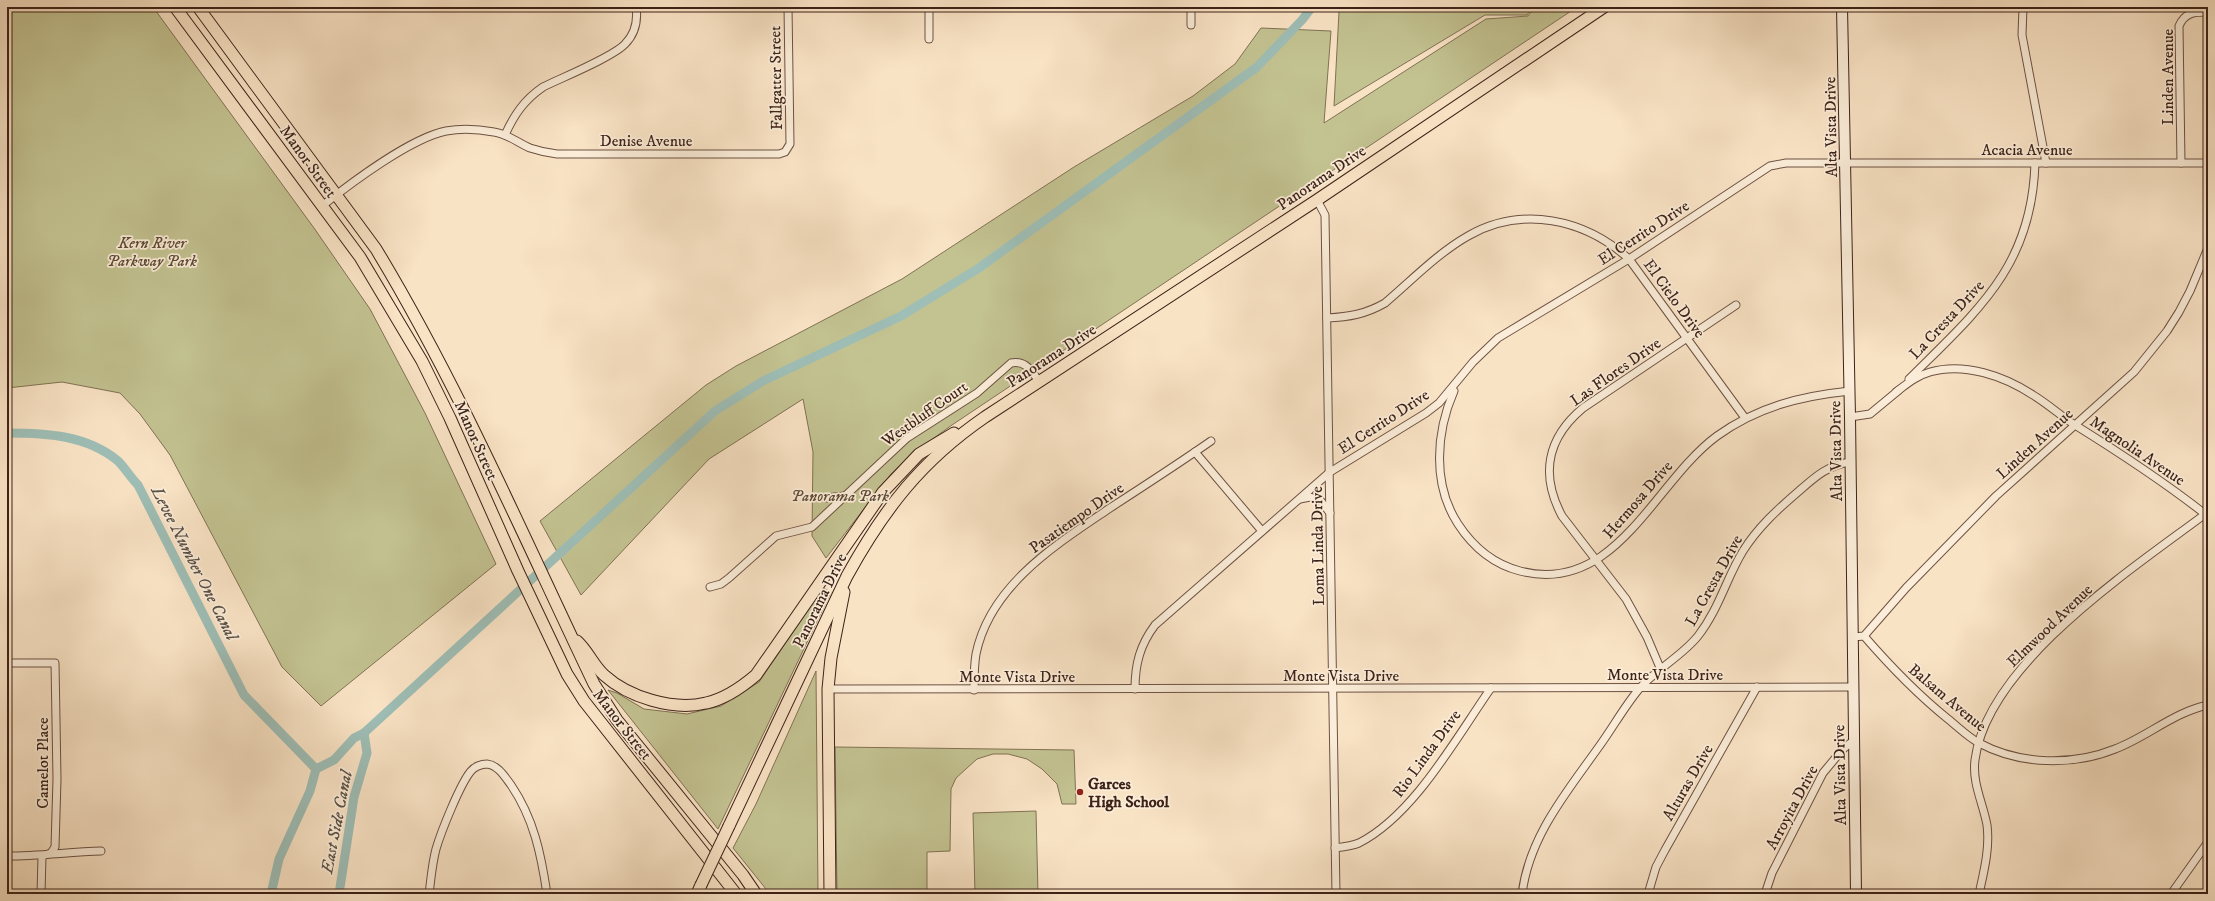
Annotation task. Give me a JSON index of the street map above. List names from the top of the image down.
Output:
{
  "streets": {
    "main road": ["Manor Street", "Panorama Drive"],
    "street": [
      "Linden Avenue",
      "Fallgatter Street",
      "Alta Vista Drive",
      "Denise Avenue",
      "Acacia Avenue",
      "El Cerrito Drive",
      "El Cielo Drive",
      "La Cresta Drive",
      "Las Flores Drive",
      "Westbluff Court",
      "Magnolia Avenue",
      "Hermosa Drive",
      "Pasatiempo Drive",
      "Loma Linda Drive",
      "Elmwood Avenue",
      "Monte Vista Drive",
      "Balsam Avenue",
      "Rio Linda Drive",
      "Camelot Place",
      "Alturas Drive",
      "Arroyita Drive"
    ]
  },
  "crossings": [
    ["Linden Avenue", "Acacia Avenue"],
    ["Linden Avenue", "Magnolia Avenue"],
    ["Linden Avenue", "Balsam Avenue"],
    ["Fallgatter Street", "Denise Avenue"],
    ["Alta Vista Drive", "Acacia Avenue"],
    ["Alta Vista Drive", "El Cerrito Drive"],
    ["Alta Vista Drive", "La Cresta Drive"],
    ["Alta Vista Drive", "Hermosa Drive"],
    ["Alta Vista Drive", "Monte Vista Drive"],
    ["Alta Vista Drive", "Arroyita Drive"],
    ["Denise Avenue", "Manor Street"],
    ["Acacia Avenue", "El Cerrito Drive"],
    ["Acacia Avenue", "La Cresta Drive"],
    ["Panorama Drive", "Westbluff Court"],
    ["Panorama Drive", "Loma Linda Drive"],
    ["El Cerrito Drive", "El Cielo Drive"],
    ["El Cerrito Drive", "Hermosa Drive"],
    ["El Cerrito Drive", "Loma Linda Drive"],
    ["El Cerrito Drive", "Monte Vista Drive"],
    ["El Cielo Drive", "Las Flores Drive"],
    ["El Cielo Drive", "Hermosa Drive"],
    ["El Cielo Drive", "Loma Linda Drive"],
    ["La Cresta Drive", "Las Flores Drive"],
    ["La Cresta Drive", "Magnolia Avenue"],
    ["La Cresta Drive", "Monte Vista Drive"],
    ["Las Flores Drive", "Hermosa Drive"],
    ["Magnolia Avenue", "Elmwood Avenue"],
    ["Pasatiempo Drive", "Monte Vista Drive"],
    ["Loma Linda Drive", "Monte Vista Drive"],
    ["Loma Linda Drive", "Rio Linda Drive"],
    ["Elmwood Avenue", "Balsam Avenue"],
    ["Monte Vista Drive", "Rio Linda Drive"],
    ["Monte Vista Drive", "Alturas Drive"]
  ],
  "water": ["Levee Number One Canal", "East Side Canal"],
  "parks": ["Kern River Parkway Park", "Panorama Park"],
  "places": ["Garces High School"]
}
